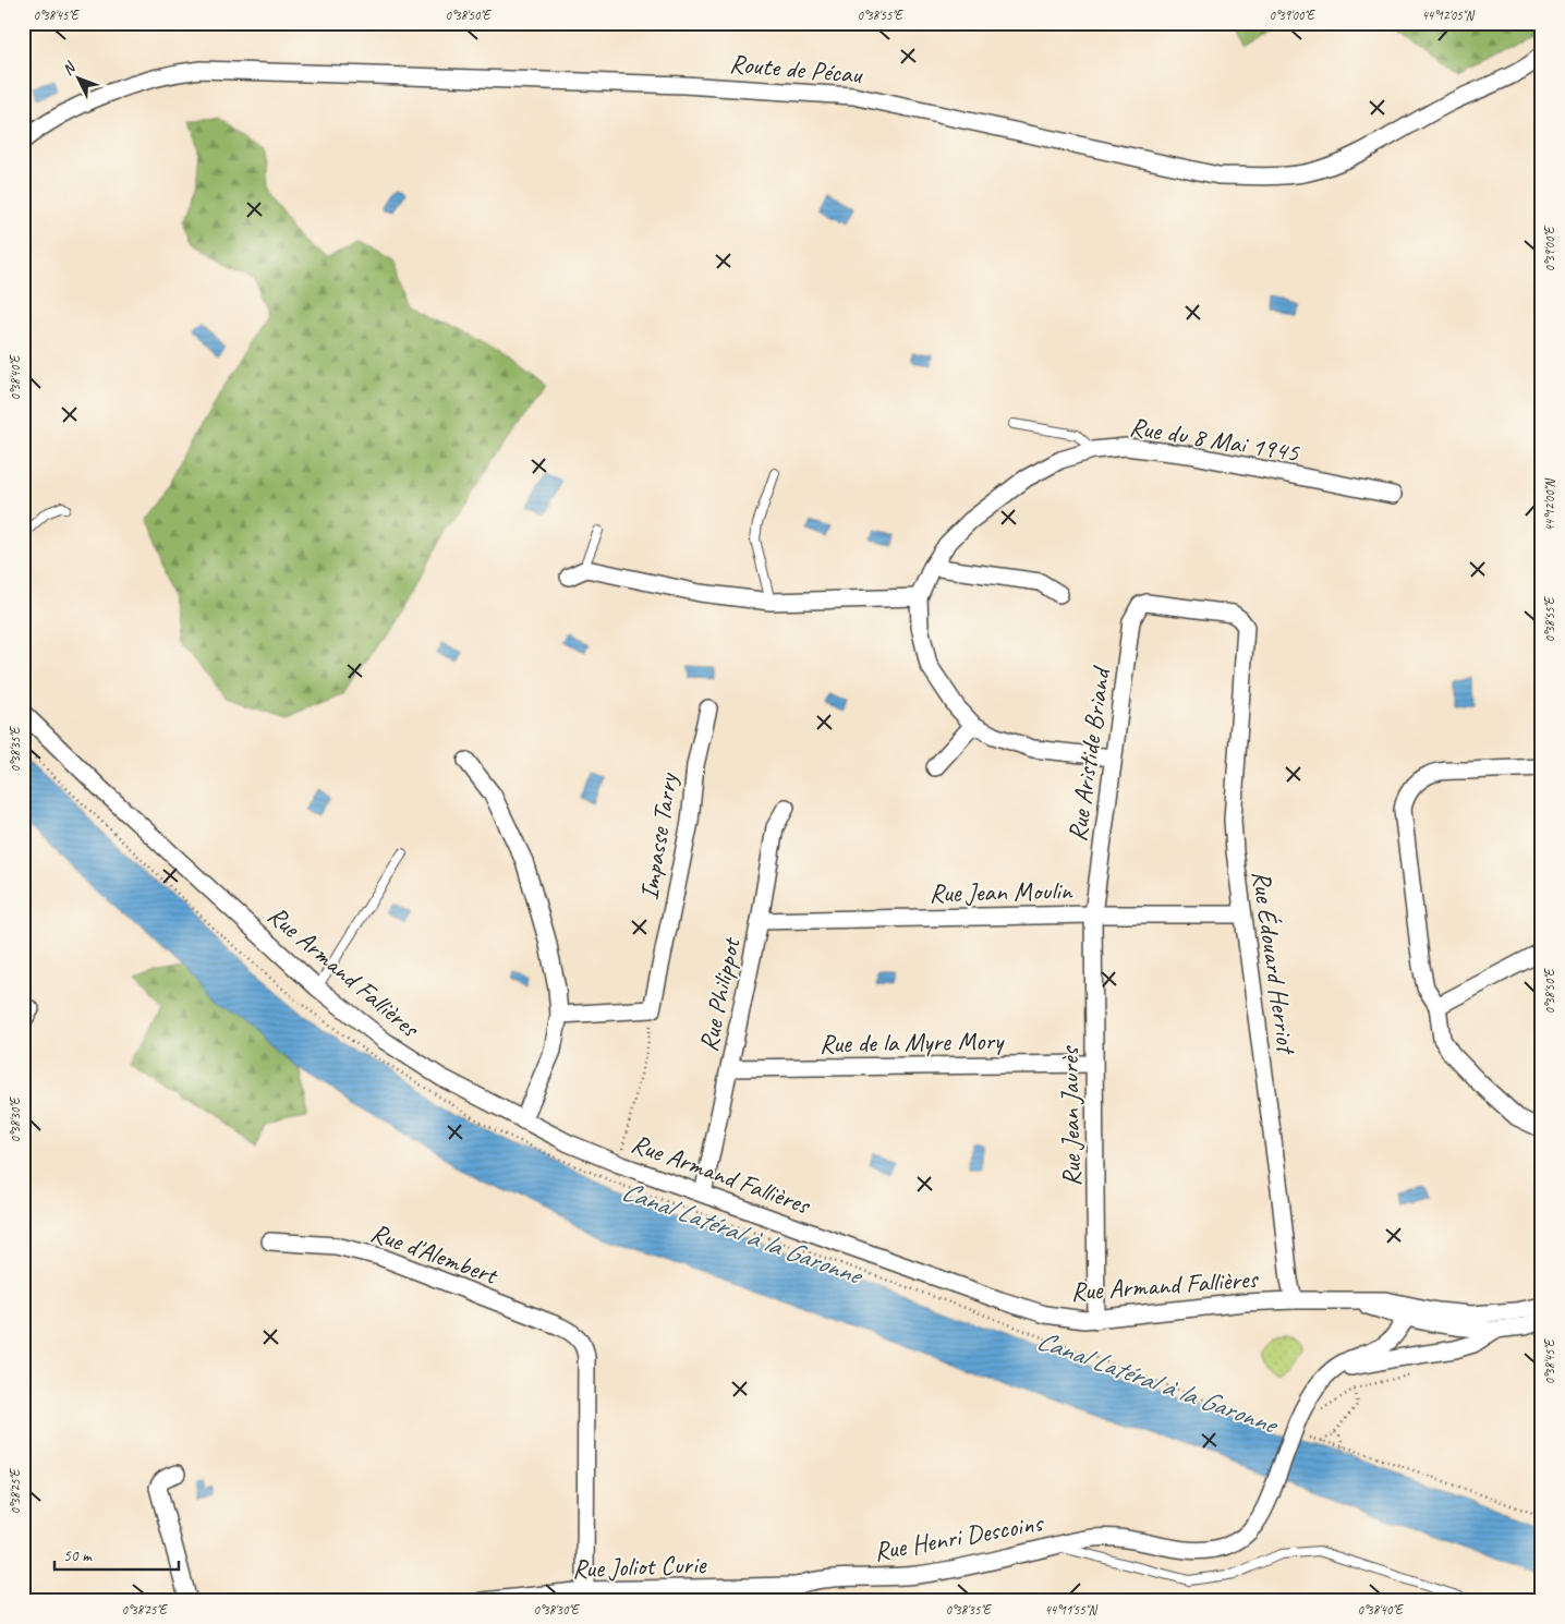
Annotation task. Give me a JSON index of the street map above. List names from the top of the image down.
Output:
{
  "streets": {
    "street": [
      "Route de Pécau",
      "Rue du 8 Mai 1945",
      "Rue Aristide Briand",
      "Impasse Tarry",
      "Rue Jean Moulin",
      "Rue Édouard Herriot",
      "Rue Armand Fallières",
      "Rue Philippot",
      "Rue de la Myre Mory",
      "Rue Jean Jaurès",
      "Rue d'Alembert",
      "Rue Henri Descoins",
      "Rue Joliot Curie"
    ]
  },
  "crossings": [
    ["Rue du 8 Mai 1945", "Rue Aristide Briand"],
    ["Rue Aristide Briand", "Rue Jean Moulin"],
    ["Rue Aristide Briand", "Rue Édouard Herriot"],
    ["Rue Aristide Briand", "Rue Jean Jaurès"],
    ["Rue Jean Moulin", "Rue Édouard Herriot"],
    ["Rue Jean Moulin", "Rue Philippot"],
    ["Rue Jean Moulin", "Rue Jean Jaurès"],
    ["Rue Édouard Herriot", "Rue Armand Fallières"],
    ["Rue Armand Fallières", "Rue Philippot"],
    ["Rue Armand Fallières", "Rue Jean Jaurès"],
    ["Rue Philippot", "Rue de la Myre Mory"],
    ["Rue de la Myre Mory", "Rue Jean Jaurès"],
    ["Rue d'Alembert", "Rue Joliot Curie"],
    ["Rue Henri Descoins", "Rue Joliot Curie"]
  ],
  "water": ["Canal Latéral à la Garonne"],
  "scale_bar": "50 m",
  "north": "top left",
  "coordinates": [
    "0°38'45\"E",
    "0°38'50\"E",
    "0°38'55\"E",
    "0°39'00\"E",
    "44°12'05\"N",
    "0°38'40\"E",
    "44°12'00\"N",
    "0°38'35\"E",
    "0°38'30\"E",
    "0°38'25\"E",
    "44°11'55\"N"
  ]
}
